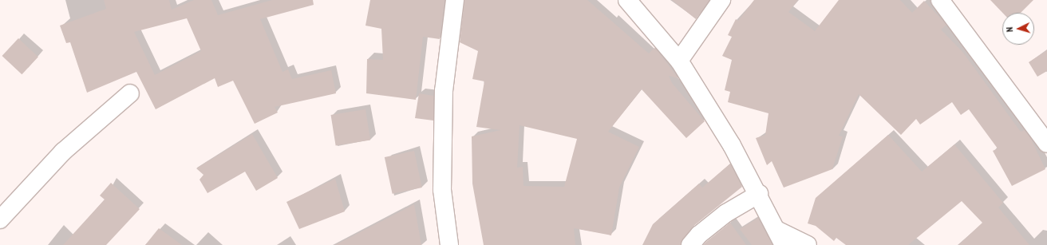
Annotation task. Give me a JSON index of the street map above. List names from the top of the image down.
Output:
{
  "north": "left"
}
